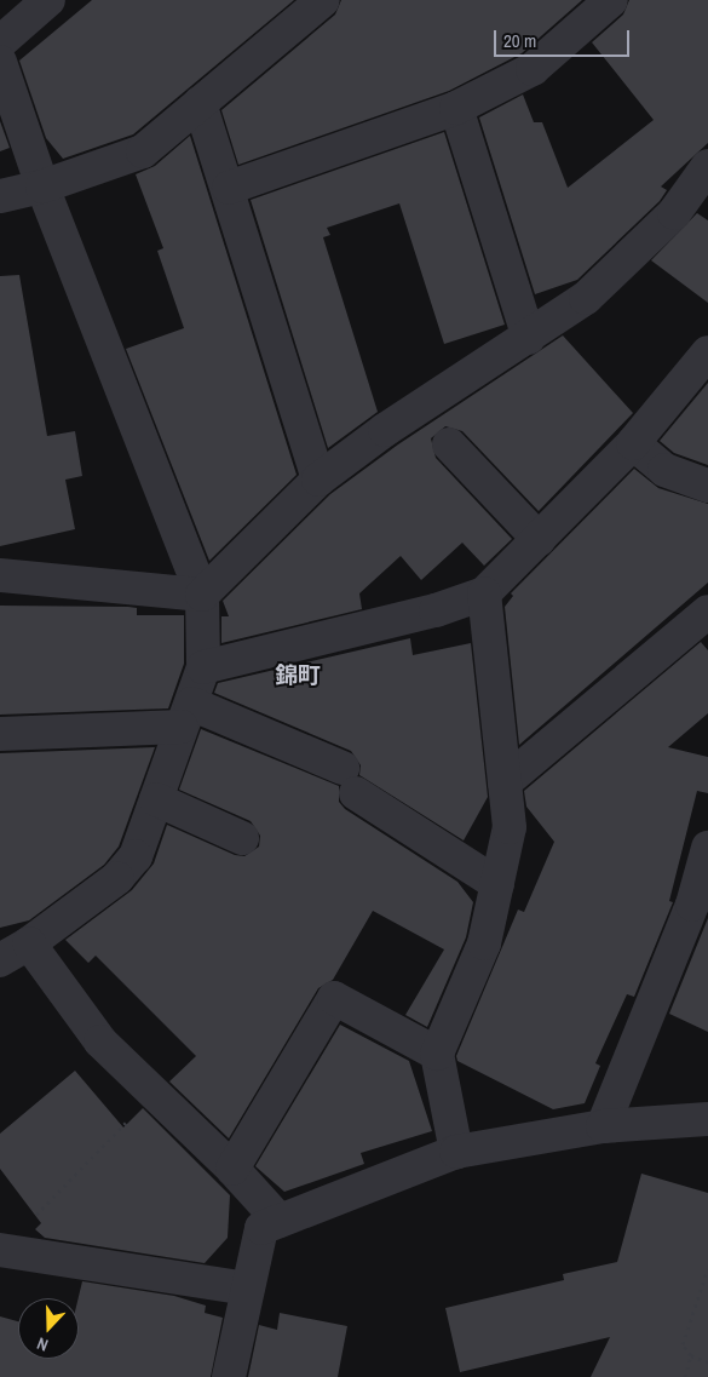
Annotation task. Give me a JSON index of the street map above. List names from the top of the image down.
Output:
{
  "districts": ["錦町"],
  "scale_bar": "20 m",
  "north": "bottom"
}
